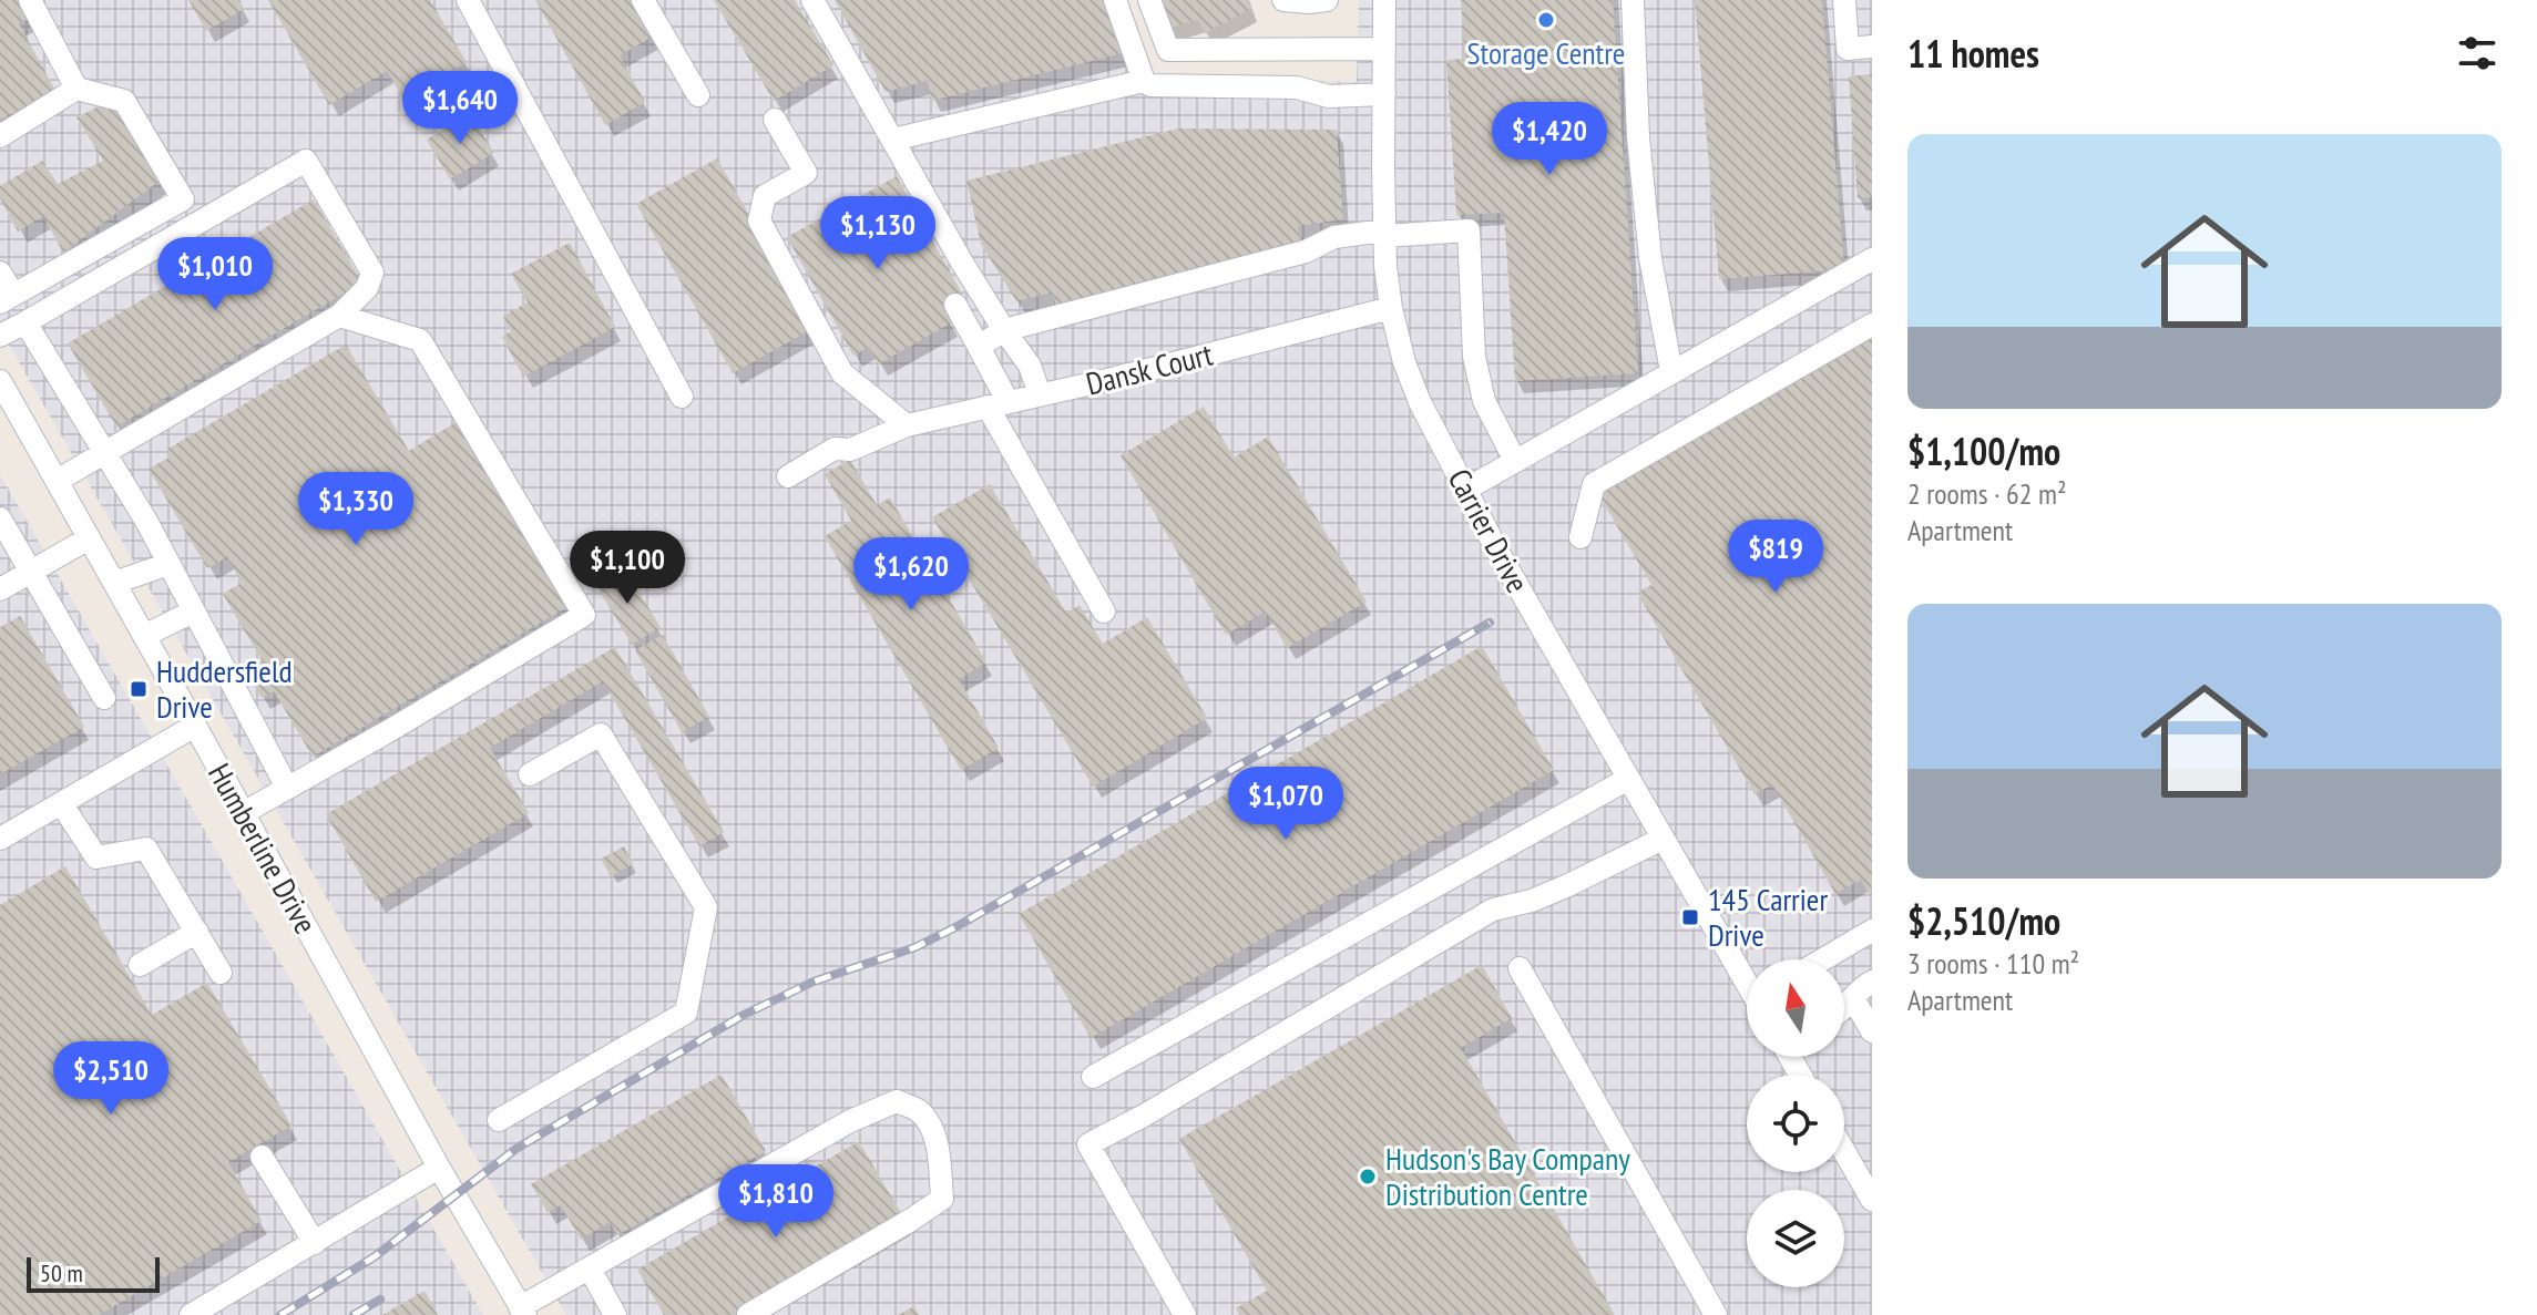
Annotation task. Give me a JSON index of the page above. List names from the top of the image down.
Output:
{
  "streets": {
    "street": ["Dansk Court", "Carrier Drive", "Humberline Drive"]
  },
  "crossings": [
    ["Dansk Court", "Carrier Drive"]
  ],
  "places": {
    "other": ["Storage Centre", "Hudson's Bay Company Distribution Centre"],
    "transit": ["Huddersfield Drive", "145 Carrier Drive"]
  },
  "scale_bar": "50 m",
  "north": "top",
  "page": {
    "heading": "11 homes",
    "price": [
      "$1,640",
      "$1,420",
      "$1,130",
      "$1,010",
      "$1,330",
      "$819",
      "$1,100",
      "$1,620",
      "$1,070",
      "$2,510",
      "$1,810"
    ],
    "list": [
      {
        "name": "$1,100/mo",
        "note": "2 rooms · 62 m² · Apartment"
      },
      {
        "name": "$2,510/mo",
        "note": "3 rooms · 110 m² · Apartment"
      }
    ],
    "scale": "50 m"
  }
}
